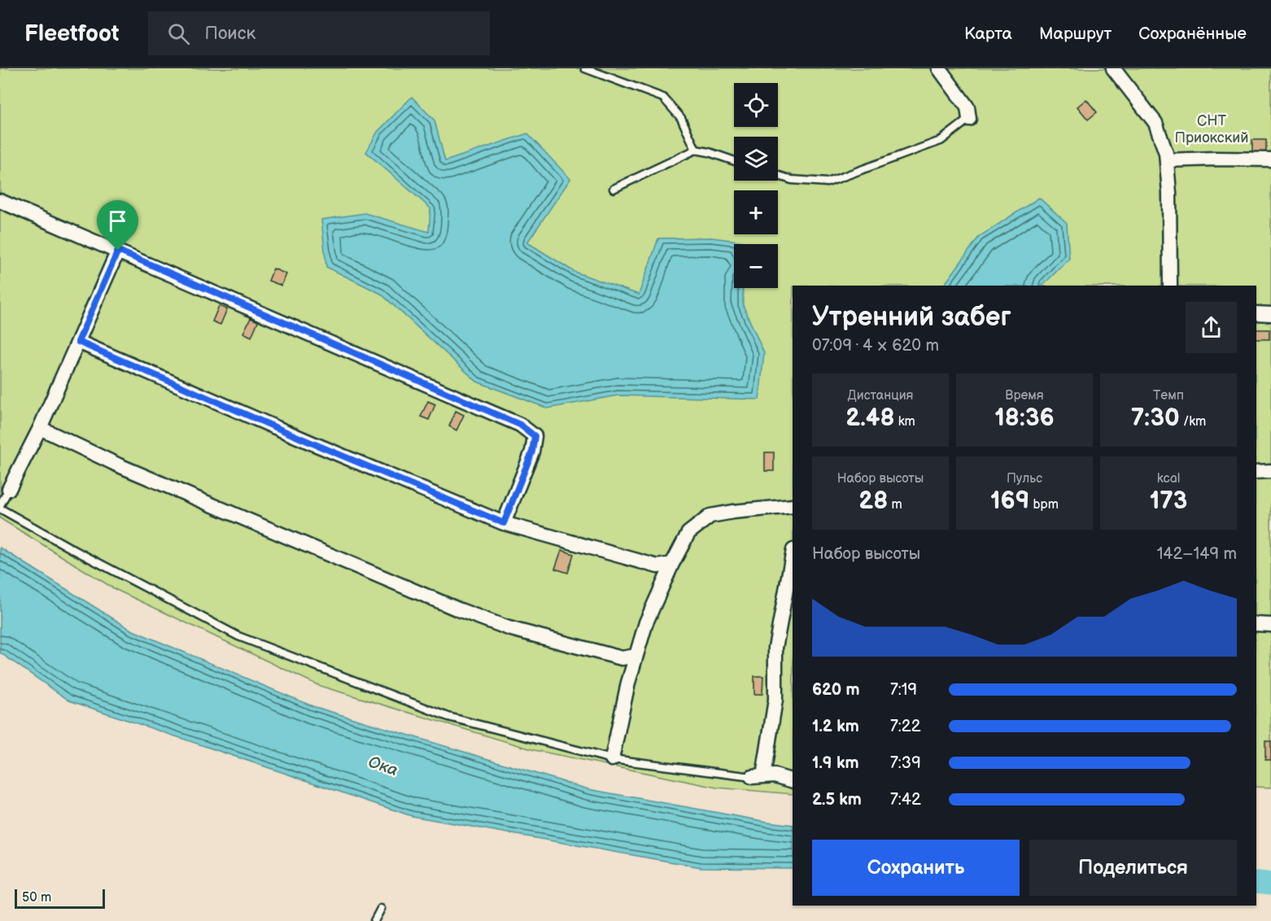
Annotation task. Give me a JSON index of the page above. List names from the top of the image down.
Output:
{
  "water": ["Ока"],
  "parks": ["СНТ Приокский"],
  "scale_bar": "50 m",
  "page": {
    "header": "Fleetfoot",
    "search": "Поиск",
    "nav": ["Карта", "Маршрут", "Сохранённые"],
    "map_buttons": ["+", "−"],
    "heading": ["Утренний забег", "07:09 · 4 × 620 m"],
    "stats": [
      ["Дистанция", "2.48 km"],
      ["Время", "18:36"],
      ["Темп", "7:30 /km"],
      ["Набор высоты", "28 m"],
      ["Пульс", "169 bpm"],
      ["kcal", "173"]
    ],
    "chart": ["Набор высоты", "142–149 m"],
    "list": [
      {
        "name": "620 m",
        "note": "7:19"
      },
      {
        "name": "1.2 km",
        "note": "7:22"
      },
      {
        "name": "1.9 km",
        "note": "7:39"
      },
      {
        "name": "2.5 km",
        "note": "7:42"
      }
    ],
    "buttons": ["Сохранить", "Поделиться"],
    "scale": "50 m"
  }
}
